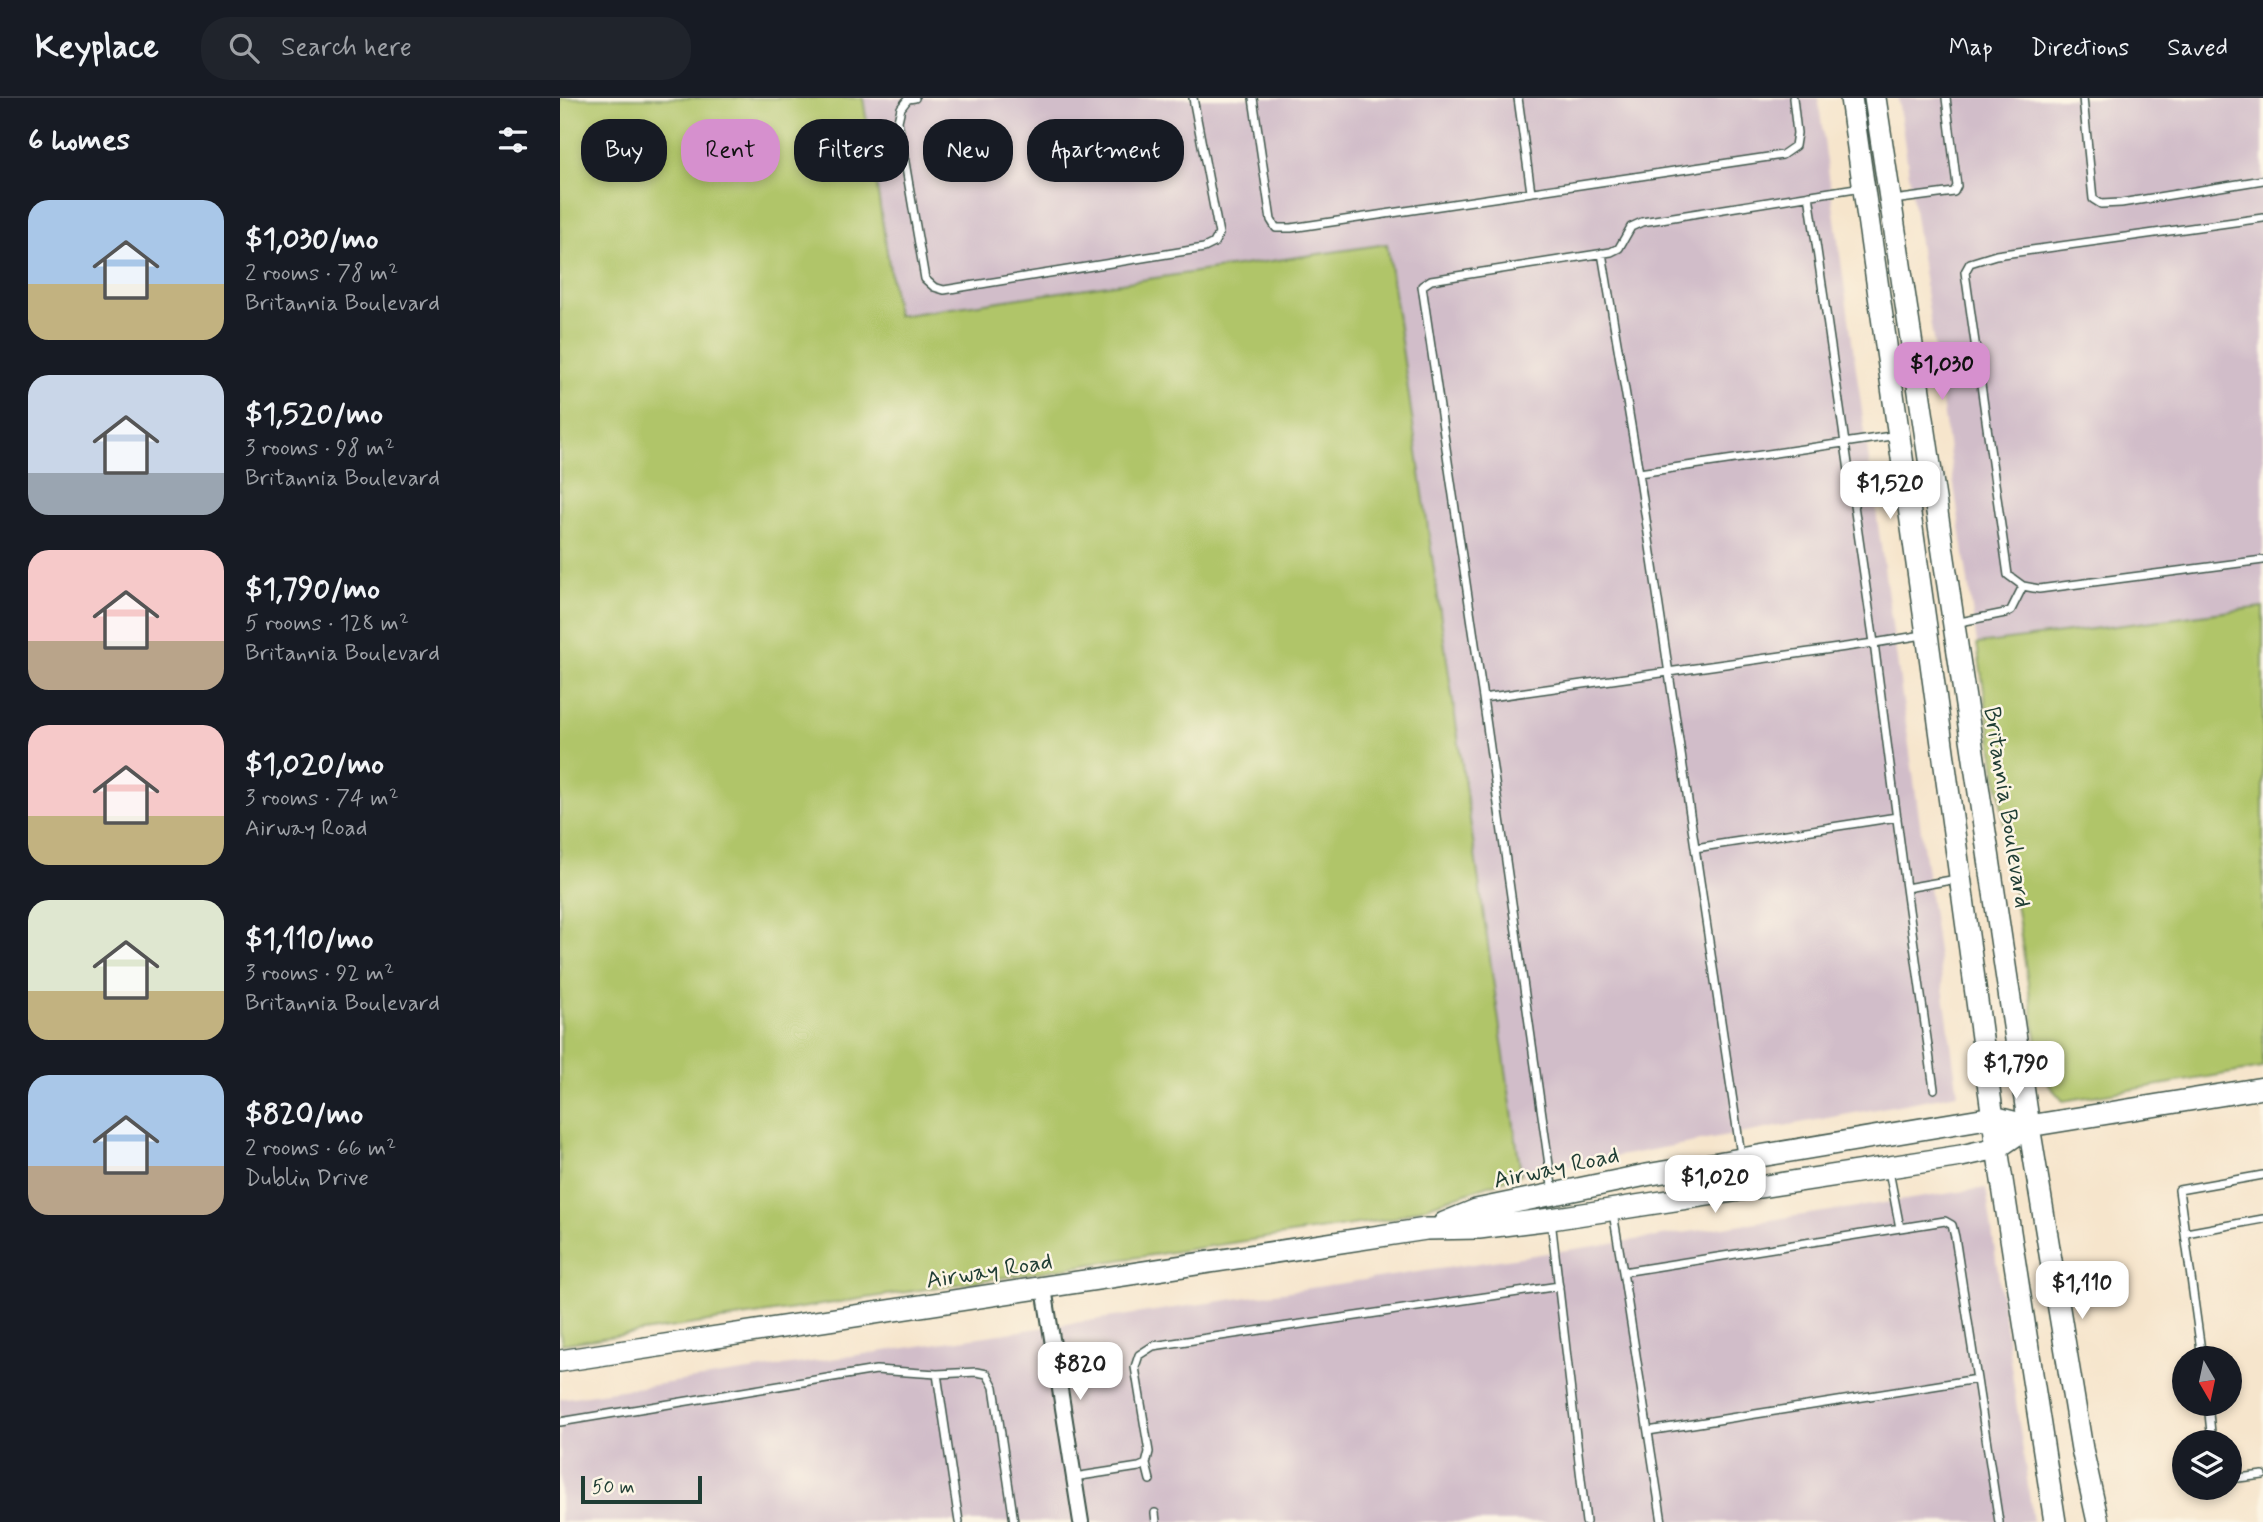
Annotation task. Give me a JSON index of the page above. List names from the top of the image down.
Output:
{
  "streets": {
    "main road": ["Britannia Boulevard", "Airway Road"]
  },
  "crossings": [
    ["Britannia Boulevard", "Airway Road"]
  ],
  "scale_bar": "50 m",
  "north": "bottom",
  "page": {
    "header": "Keyplace",
    "search": "Search here",
    "nav": ["Map", "Directions", "Saved"],
    "heading": "6 homes",
    "chip": [
      "Buy",
      "Rent",
      "Filters",
      "New",
      "Apartment"
    ],
    "list": [
      {
        "name": "$1,030/mo",
        "note": "2 rooms · 78 m² · Britannia Boulevard"
      },
      {
        "name": "$1,520/mo",
        "note": "3 rooms · 98 m² · Britannia Boulevard"
      },
      {
        "name": "$1,790/mo",
        "note": "5 rooms · 128 m² · Britannia Boulevard"
      },
      {
        "name": "$1,020/mo",
        "note": "3 rooms · 74 m² · Airway Road"
      },
      {
        "name": "$1,110/mo",
        "note": "3 rooms · 92 m² · Britannia Boulevard"
      },
      {
        "name": "$820/mo",
        "note": "2 rooms · 66 m² · Dublin Drive"
      }
    ],
    "price": [
      "$1,030",
      "$1,520",
      "$1,790",
      "$1,020",
      "$1,110",
      "$820"
    ],
    "scale": "50 m"
  }
}
